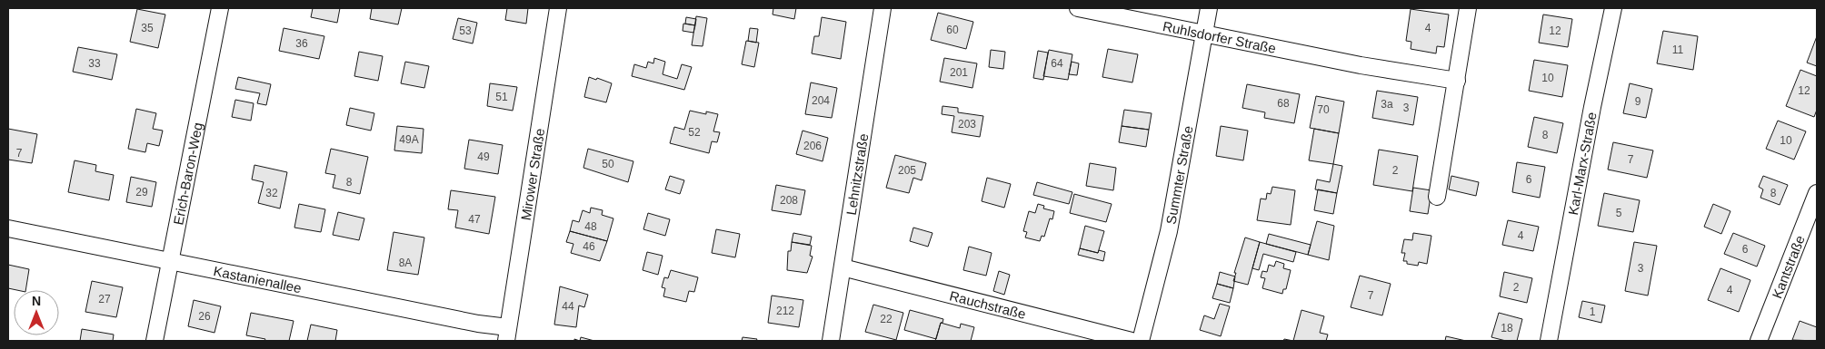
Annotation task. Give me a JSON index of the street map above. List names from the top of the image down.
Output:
{
  "streets": {
    "street": [
      "Ruhlsdorfer Straße",
      "Karl-Marx-Straße",
      "Erich-Baron-Weg",
      "Mirower Straße",
      "Lehnitzstraße",
      "Summter Straße",
      "Kantstraße",
      "Kastanienallee",
      "Rauchstraße"
    ]
  },
  "crossings": [
    ["Ruhlsdorfer Straße", "Summter Straße"],
    ["Erich-Baron-Weg", "Kastanienallee"],
    ["Mirower Straße", "Kastanienallee"],
    ["Lehnitzstraße", "Rauchstraße"]
  ],
  "house_numbers": [
    "35",
    "4",
    "60",
    "53",
    "12",
    "36",
    "11",
    "33",
    "64",
    "201",
    "10",
    "12",
    "51",
    "204",
    "9",
    "68",
    "3a",
    "3",
    "70",
    "203",
    "52",
    "8",
    "49A",
    "10",
    "206",
    "7",
    "49",
    "7",
    "50",
    "205",
    "2",
    "6",
    "8",
    "29",
    "32",
    "8",
    "208",
    "5",
    "47",
    "48",
    "4",
    "46",
    "6",
    "8A",
    "3",
    "2",
    "4",
    "7",
    "27",
    "44",
    "212",
    "1",
    "26",
    "22",
    "18"
  ],
  "north": "top"
}
